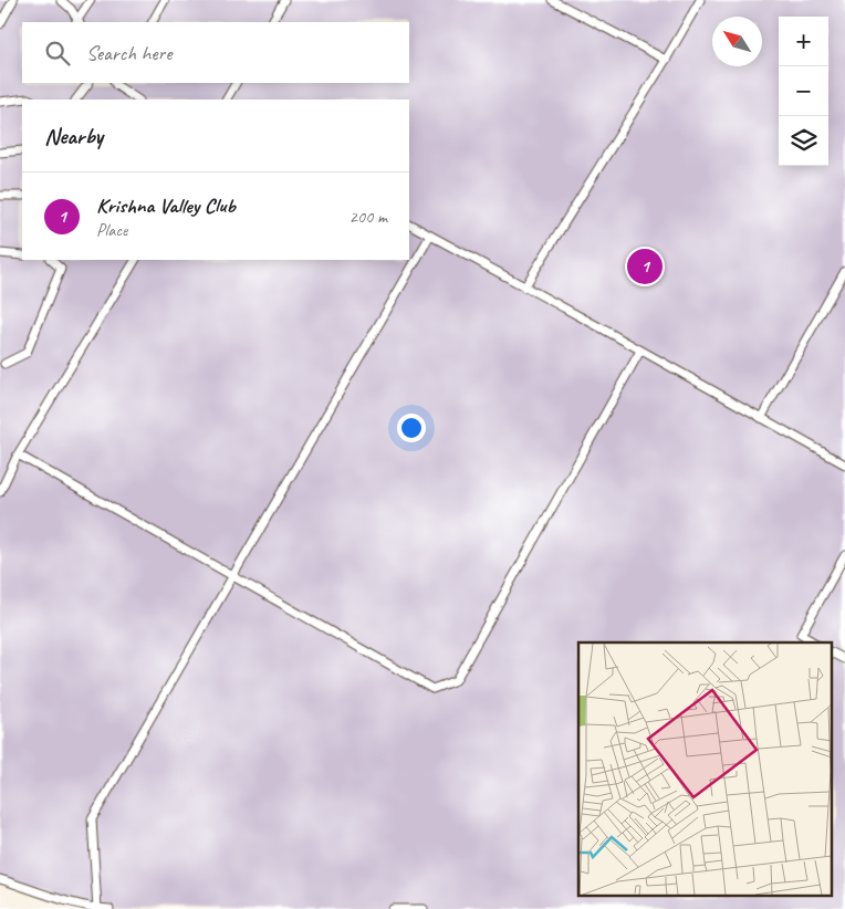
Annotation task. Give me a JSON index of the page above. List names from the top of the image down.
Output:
{
  "north": "top left",
  "page": {
    "map_buttons": ["+", "−"],
    "search": "Search here",
    "heading": "Nearby",
    "list": [
      {
        "mark": "1",
        "name": "Krishna Valley Club",
        "note": "Place",
        "value": "200 m"
      }
    ],
    "pins": "1"
  }
}
